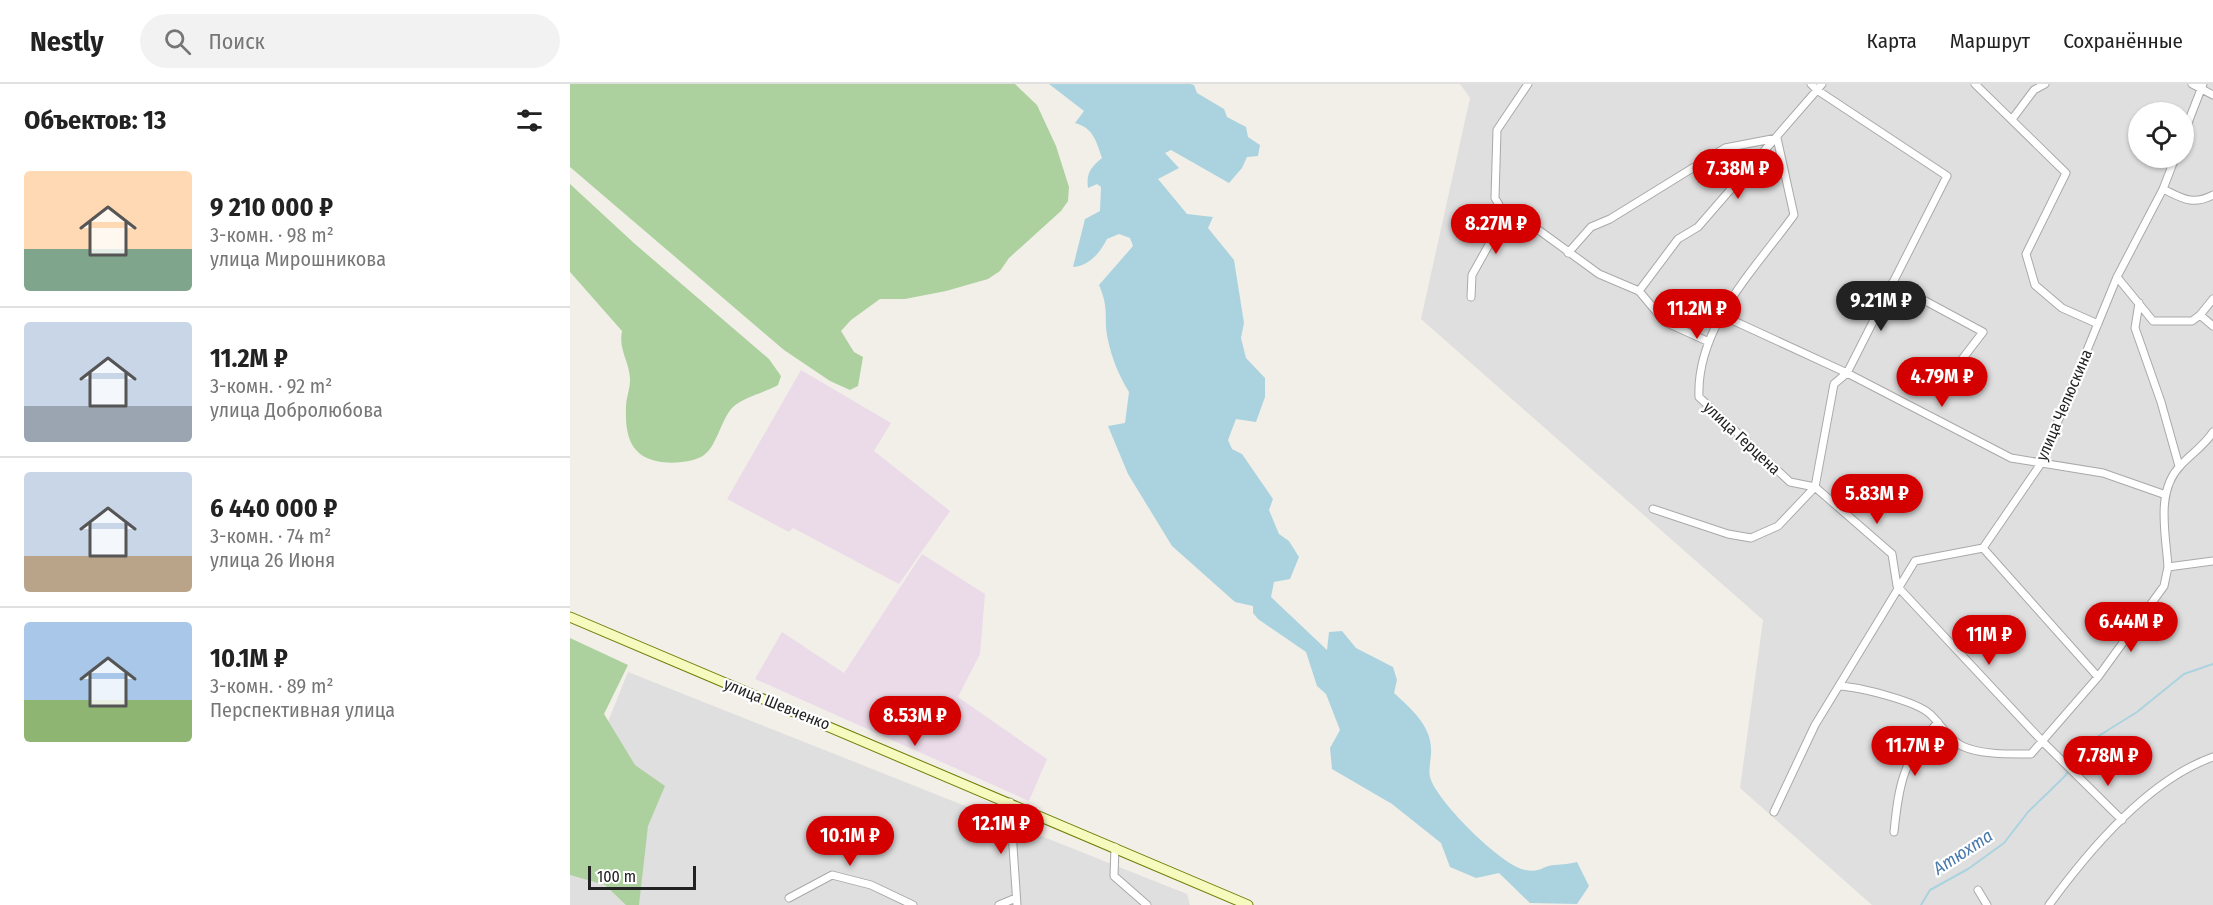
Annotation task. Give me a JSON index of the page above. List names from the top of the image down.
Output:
{
  "streets": {
    "street": ["улица Челюскина", "улица Герцена", "улица Шевченко"]
  },
  "water": ["Атюхта"],
  "scale_bar": "100 m",
  "page": {
    "header": "Nestly",
    "search": "Поиск",
    "nav": ["Карта", "Маршрут", "Сохранённые"],
    "heading": "Объектов: 13",
    "price": [
      "7.38M ₽",
      "8.27M ₽",
      "9.21M ₽",
      "11.2M ₽",
      "4.79M ₽",
      "5.83M ₽",
      "6.44M ₽",
      "11M ₽",
      "8.53M ₽",
      "11.7M ₽",
      "7.78M ₽",
      "12.1M ₽",
      "10.1M ₽"
    ],
    "list": [
      {
        "name": "9 210 000 ₽",
        "note": "3-комн. · 98 m² · улица Мирошникова"
      },
      {
        "name": "11.2M ₽",
        "note": "3-комн. · 92 m² · улица Добролюбова"
      },
      {
        "name": "6 440 000 ₽",
        "note": "3-комн. · 74 m² · улица 26 Июня"
      },
      {
        "name": "10.1M ₽",
        "note": "3-комн. · 89 m² · Перспективная улица"
      }
    ],
    "scale": "100 m"
  }
}
